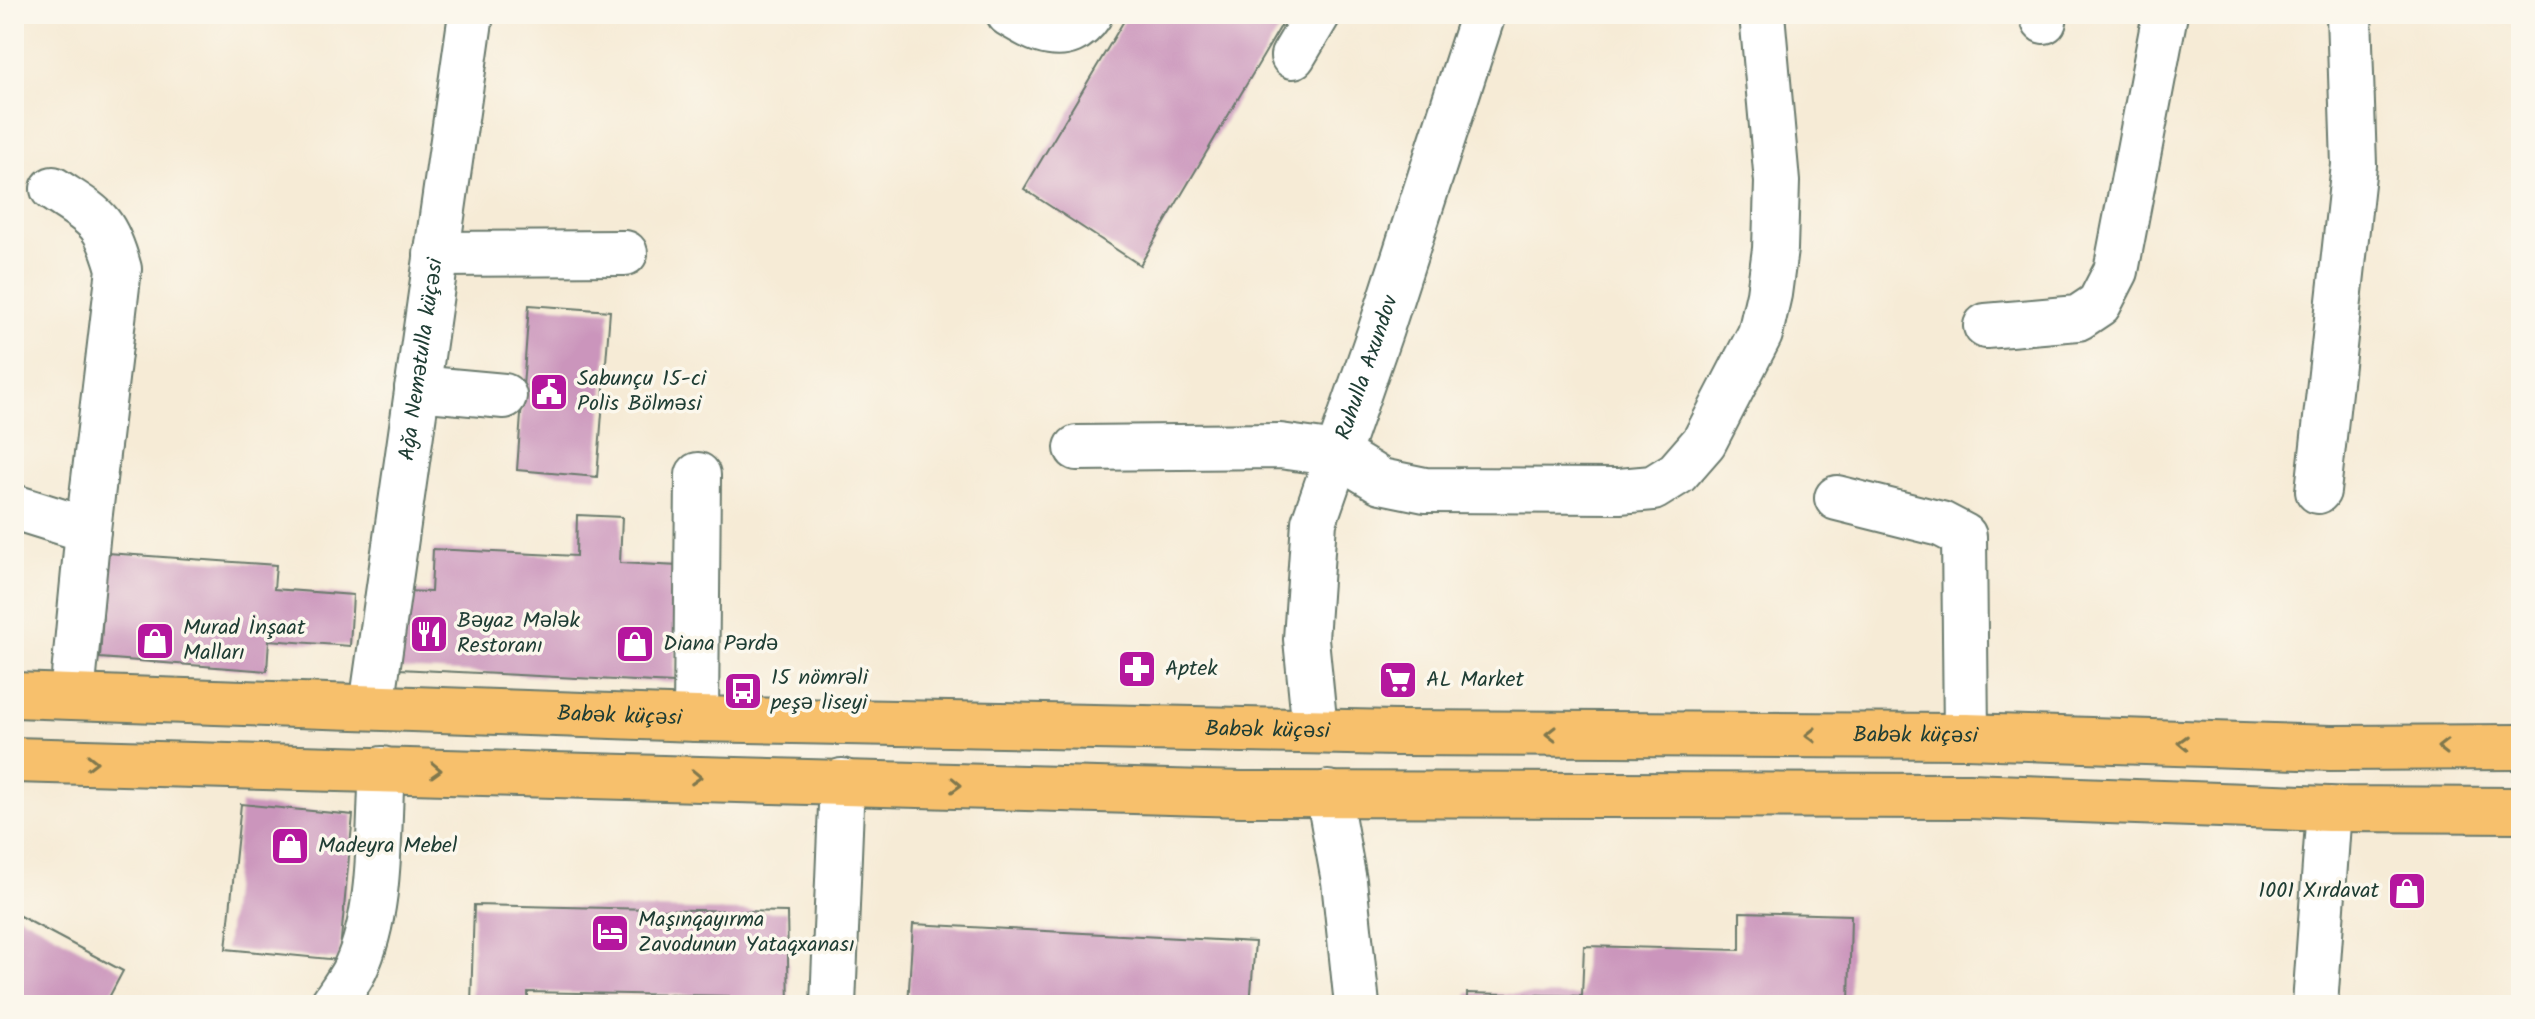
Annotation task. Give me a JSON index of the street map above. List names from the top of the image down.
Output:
{
  "streets": {
    "main road": ["Babək küçəsi"],
    "street": ["Ağa Nemətulla küçəsi", "Ruhulla Axundov"]
  },
  "crossings": [
    ["Ağa Nemətulla küçəsi", "Babək küçəsi"],
    ["Ruhulla Axundov", "Babək küçəsi"]
  ],
  "places": {
    "public building": ["Sabunçu 15-ci Polis Bölməsi"],
    "restaurant": ["Bəyaz Mələk Restoranı"],
    "shop": [
      "Murad İnşaat Malları",
      "Diana Pərdə",
      "Madeyra Mebel",
      "1001 Xırdavat"
    ],
    "pharmacy": ["Aptek"],
    "supermarket": ["AL Market"],
    "bus stop": ["15 nömrәli peşә liseyi"],
    "hotel": ["Maşınqayırma Zavodunun Yataqxanası"]
  }
}
